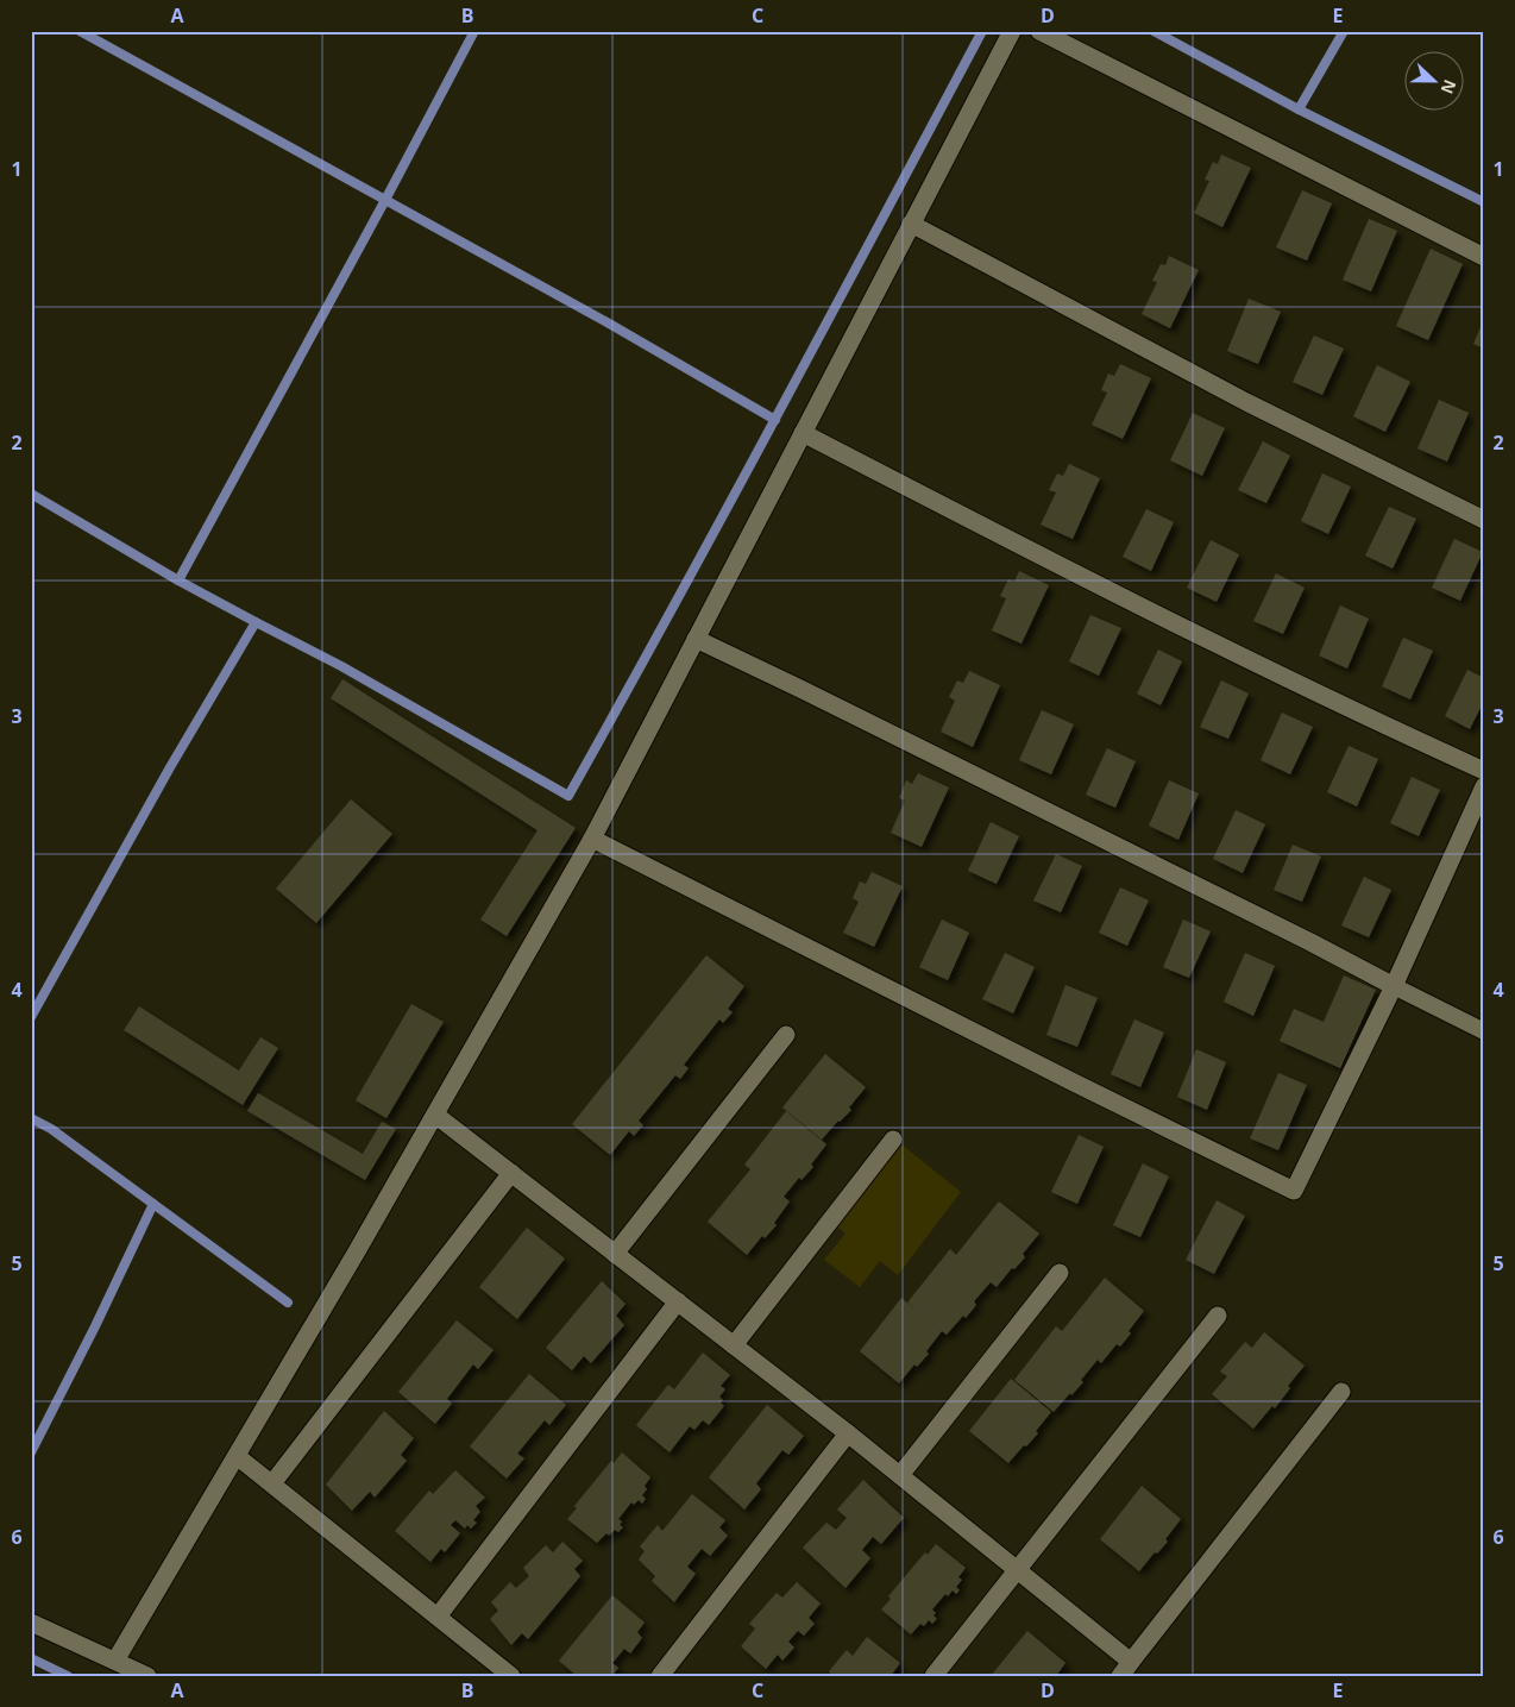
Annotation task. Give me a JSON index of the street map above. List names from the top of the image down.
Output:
{
  "north": "right",
  "grid": {
    "columns": [
      "A",
      "B",
      "C",
      "D",
      "E"
    ],
    "rows": [
      "1",
      "2",
      "3",
      "4",
      "5",
      "6"
    ]
  }
}
